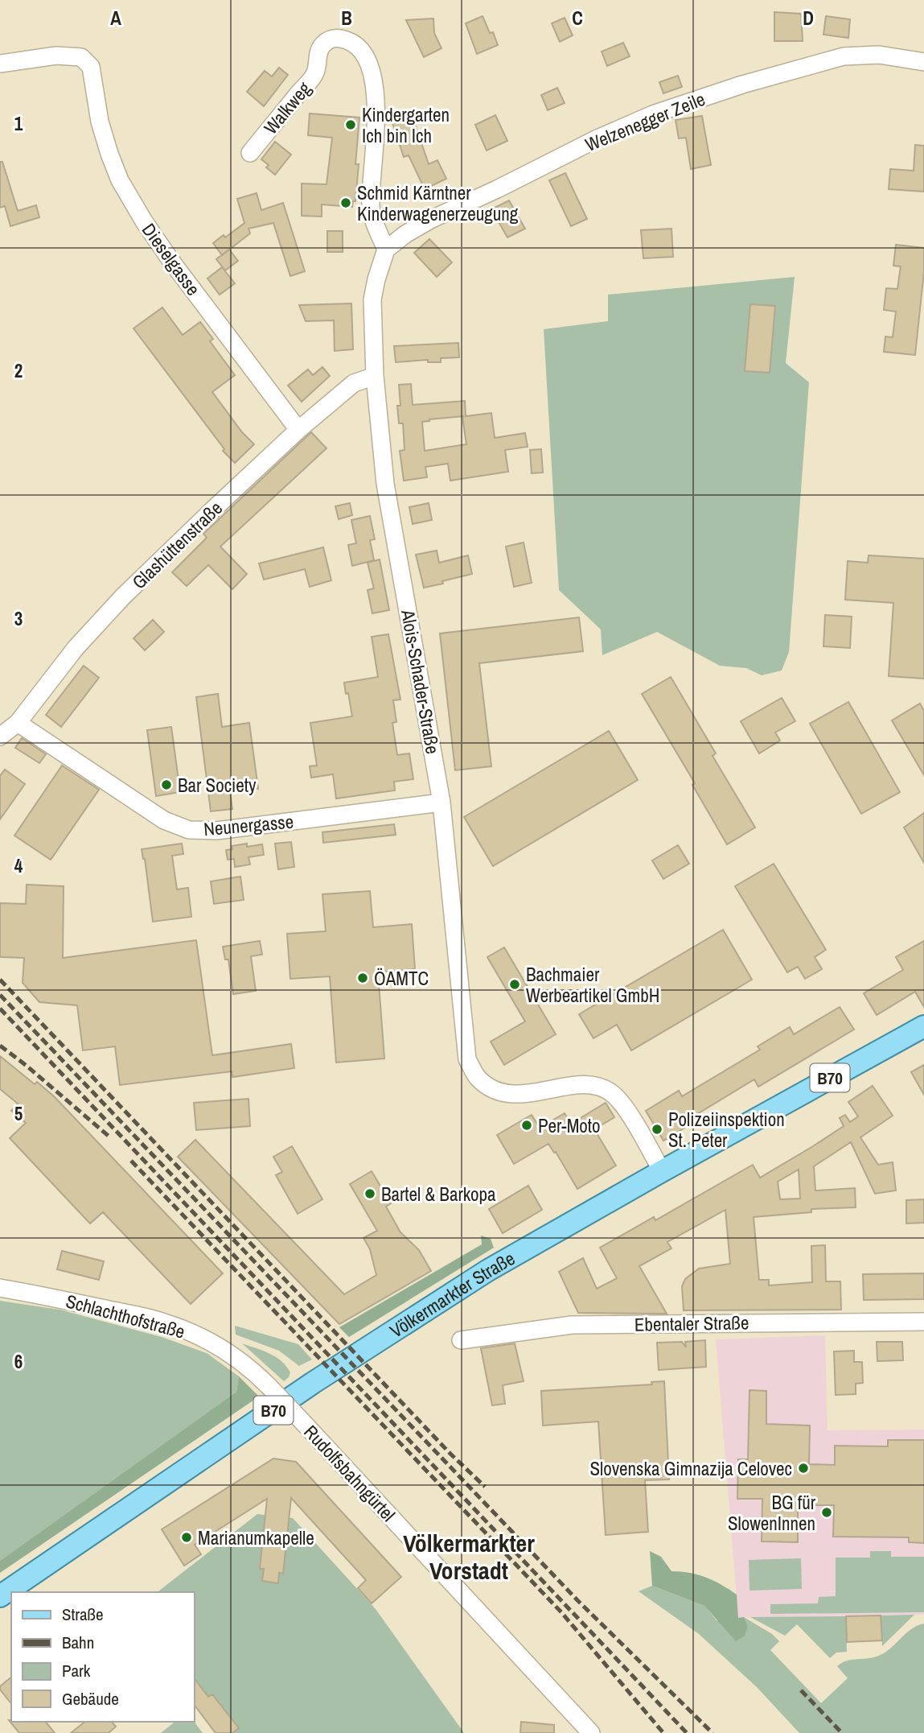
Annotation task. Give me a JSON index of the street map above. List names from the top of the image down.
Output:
{
  "streets": {
    "main road": ["B70", "Völkermarkter Straße"],
    "street": [
      "Walkweg",
      "Welzenegger Zeile",
      "Dieselgasse",
      "Glashüttenstraße",
      "Alois-Schader-Straße",
      "Neunergasse",
      "Schlachthofstraße",
      "Ebentaler Straße",
      "Rudolfsbahngürtel"
    ]
  },
  "crossings": [
    ["Walkweg", "Welzenegger Zeile"],
    ["Walkweg", "Alois-Schader-Straße"],
    ["Welzenegger Zeile", "Alois-Schader-Straße"],
    ["Dieselgasse", "Glashüttenstraße"],
    ["Glashüttenstraße", "Alois-Schader-Straße"],
    ["Glashüttenstraße", "Neunergasse"],
    ["Alois-Schader-Straße", "Neunergasse"],
    ["Alois-Schader-Straße", "Völkermarkter Straße"],
    ["Schlachthofstraße", "Rudolfsbahngürtel"]
  ],
  "districts": ["Völkermarkter Vorstadt"],
  "places": [
    "Kindergarten Ich bin Ich",
    "Schmid Kärntner Kinderwagenerzeugung",
    "Bar Society",
    "ÖAMTC",
    "Bachmaier Werbeartikel GmbH",
    "Per-Moto",
    "Polizeiinspektion St. Peter",
    "Bartel & Barkopa",
    "Slovenska Gimnazija Celovec",
    "BG für SlowenInnen",
    "Marianumkapelle"
  ],
  "legend": [
    "Straße",
    "Bahn",
    "Park",
    "Gebäude"
  ],
  "grid": {
    "columns": [
      "A",
      "B",
      "C",
      "D"
    ],
    "rows": [
      "1",
      "2",
      "3",
      "4",
      "5",
      "6"
    ]
  }
}
